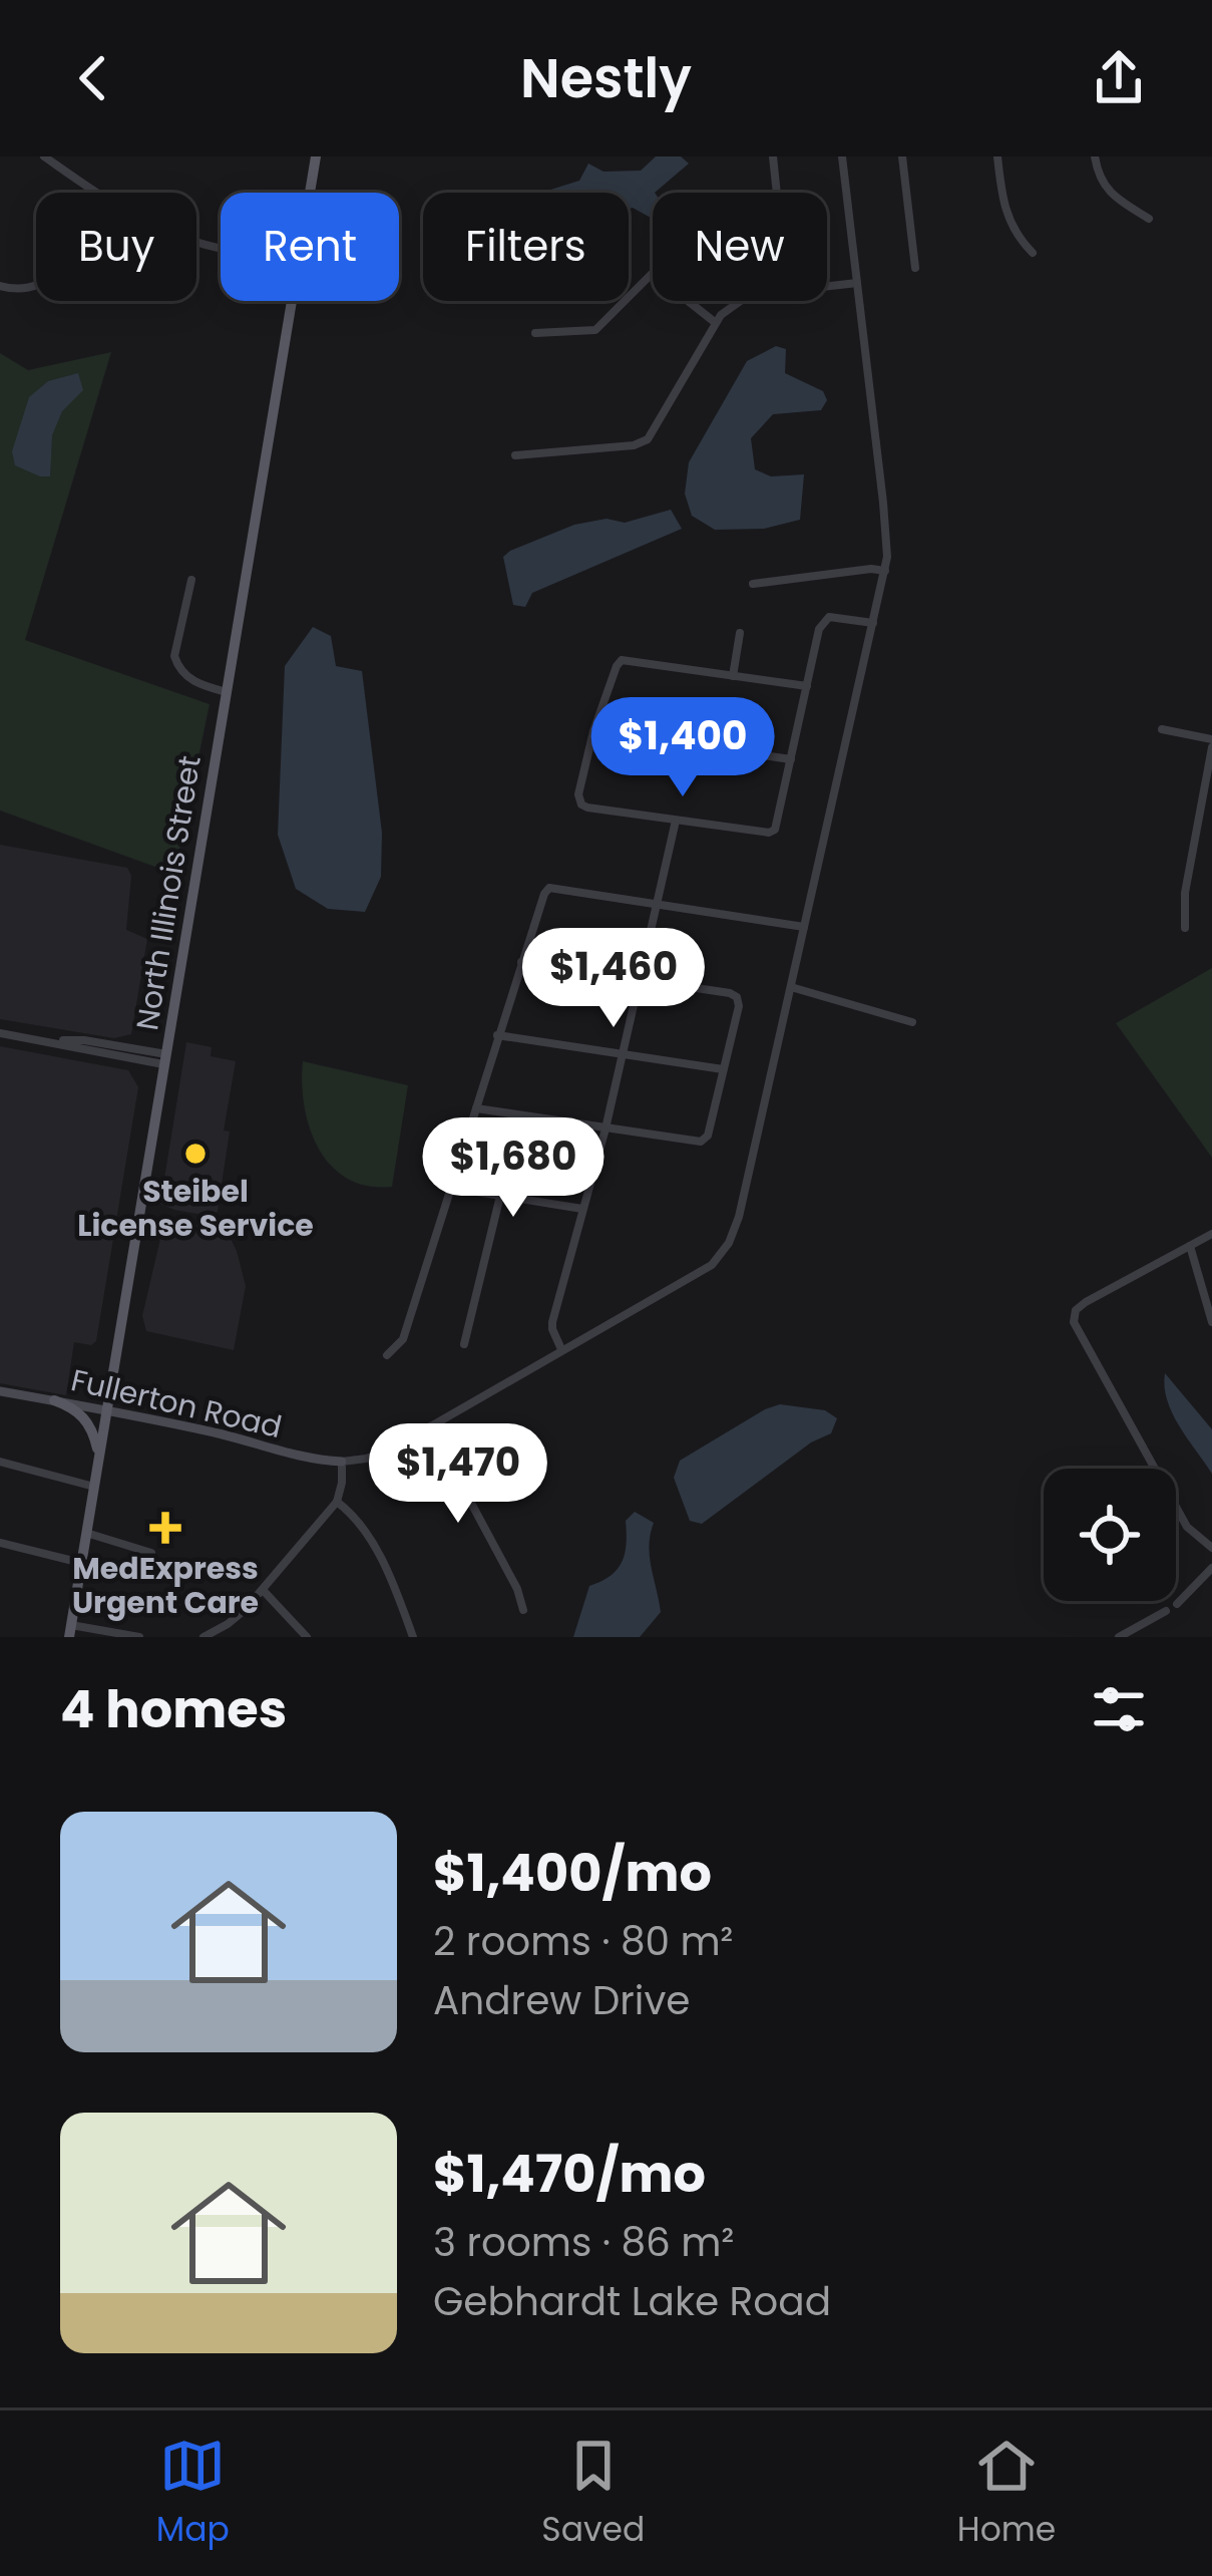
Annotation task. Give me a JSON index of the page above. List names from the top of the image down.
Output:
{
  "streets": {
    "main road": ["North Illinois Street"],
    "street": ["Fullerton Road"]
  },
  "crossings": [
    ["North Illinois Street", "Fullerton Road"]
  ],
  "places": {
    "other": ["Steibel License Service"],
    "health": ["MedExpress Urgent Care"]
  },
  "page": {
    "header": "Nestly",
    "chip": [
      "Buy",
      "Rent",
      "Filters",
      "New"
    ],
    "price": [
      "$1,400",
      "$1,460",
      "$1,680",
      "$1,470"
    ],
    "heading": "4 homes",
    "list": [
      {
        "name": "$1,400/mo",
        "note": "2 rooms · 80 m² · Andrew Drive"
      },
      {
        "name": "$1,470/mo",
        "note": "3 rooms · 86 m² · Gebhardt Lake Road"
      }
    ],
    "tabs": ["Map", "Saved", "Home"]
  }
}
